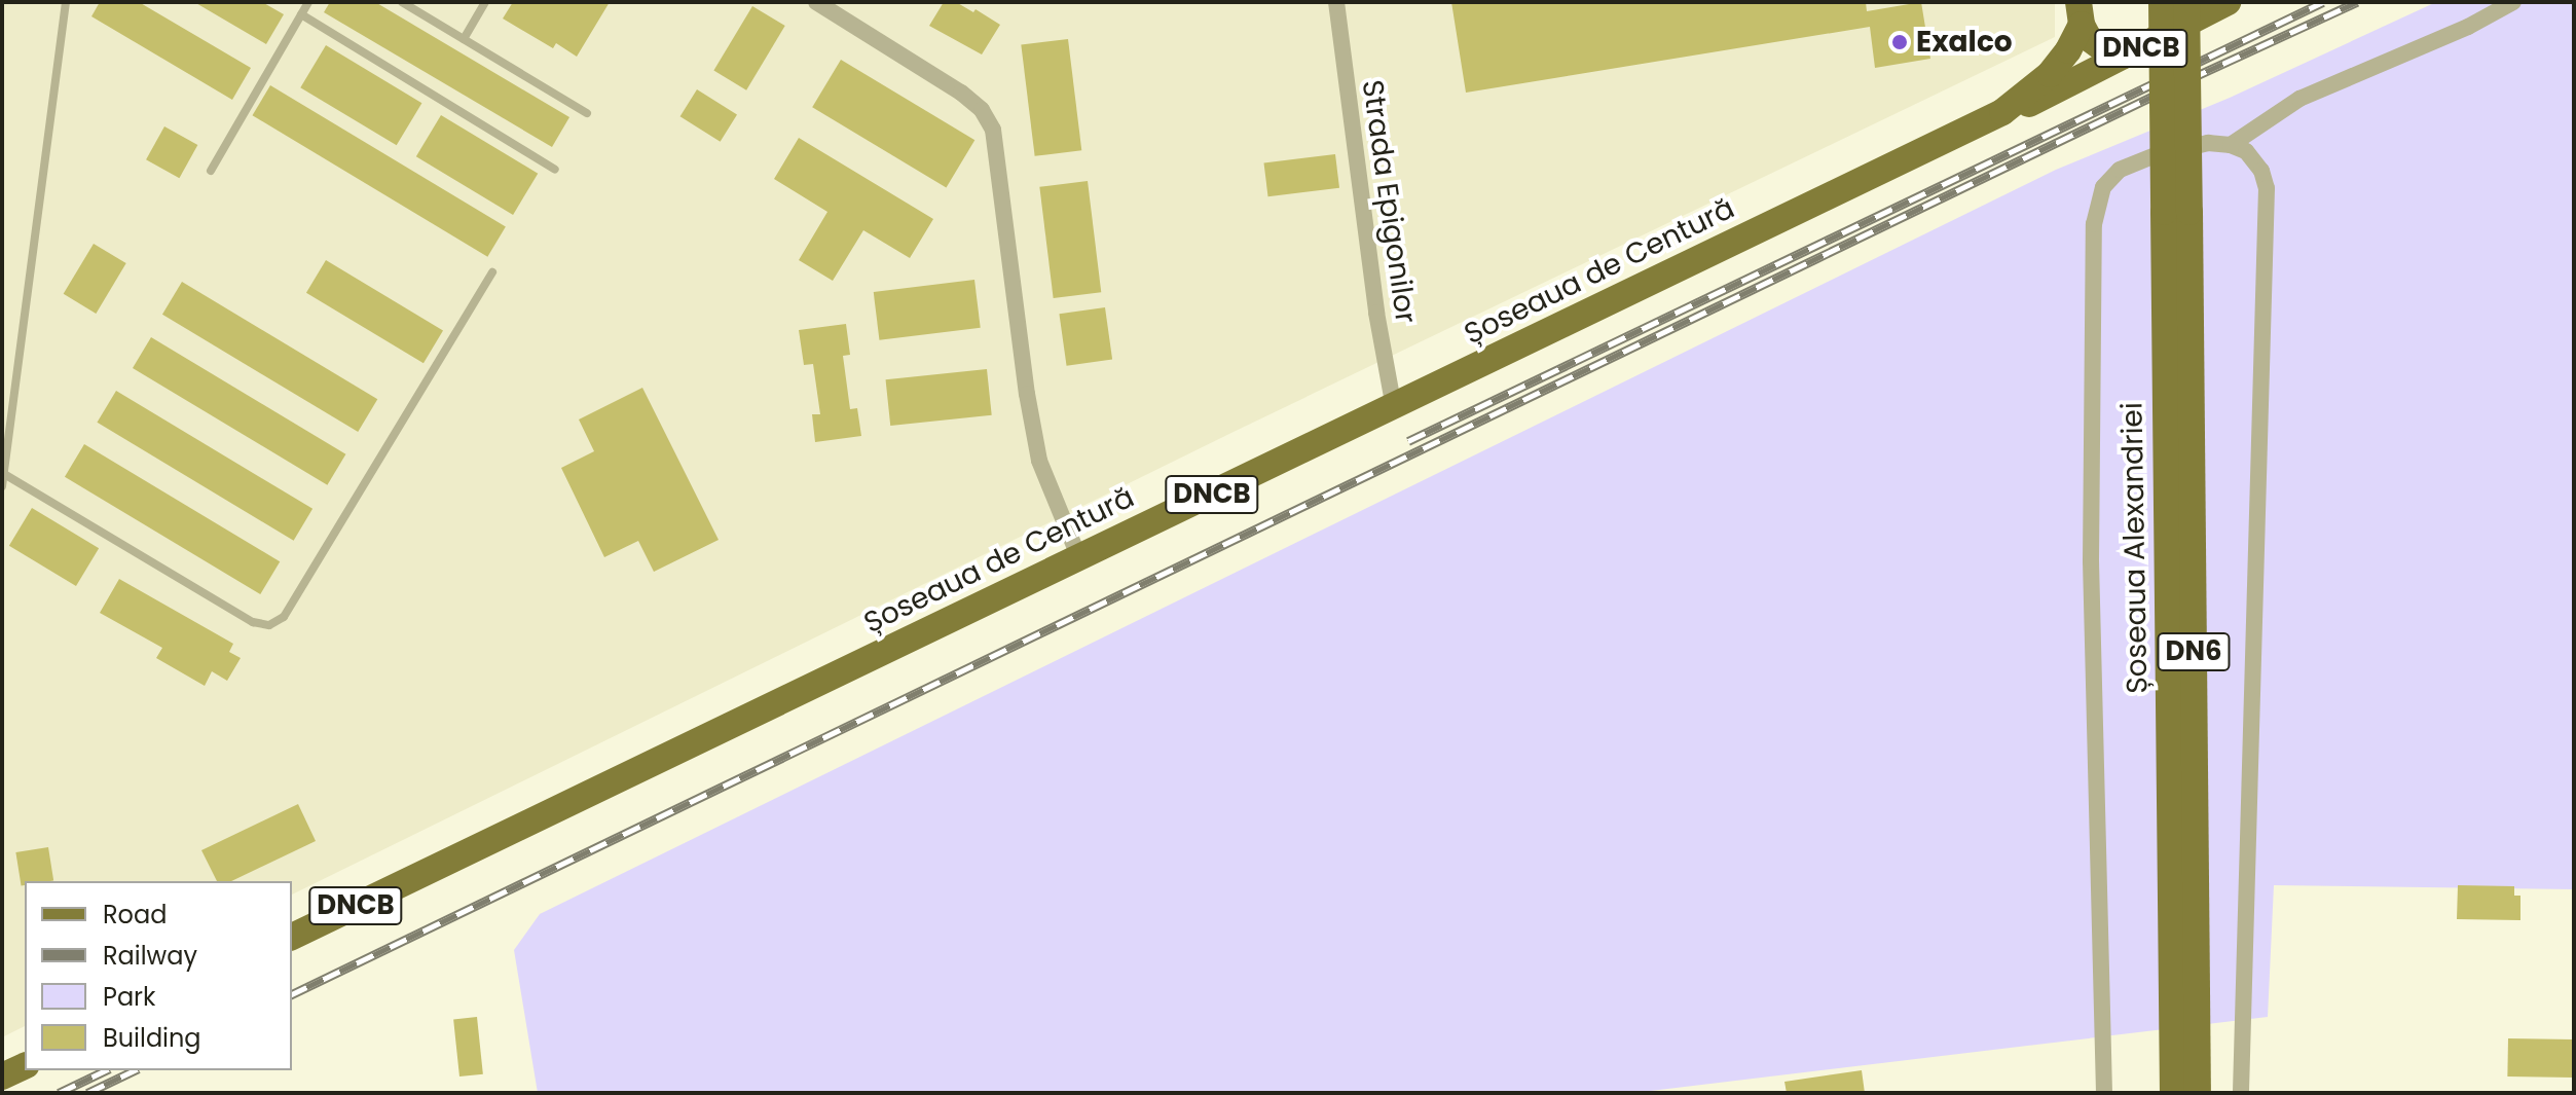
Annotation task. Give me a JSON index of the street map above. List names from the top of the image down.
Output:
{
  "streets": {
    "main road": [
      "DNCB",
      "Șoseaua de Centură",
      "Șoseaua Alexandriei",
      "DN6"
    ],
    "street": ["Strada Epigonilor"]
  },
  "crossings": [
    ["Strada Epigonilor", "Șoseaua de Centură"]
  ],
  "places": ["Exalco"],
  "legend": [
    "Road",
    "Railway",
    "Park",
    "Building"
  ]
}
